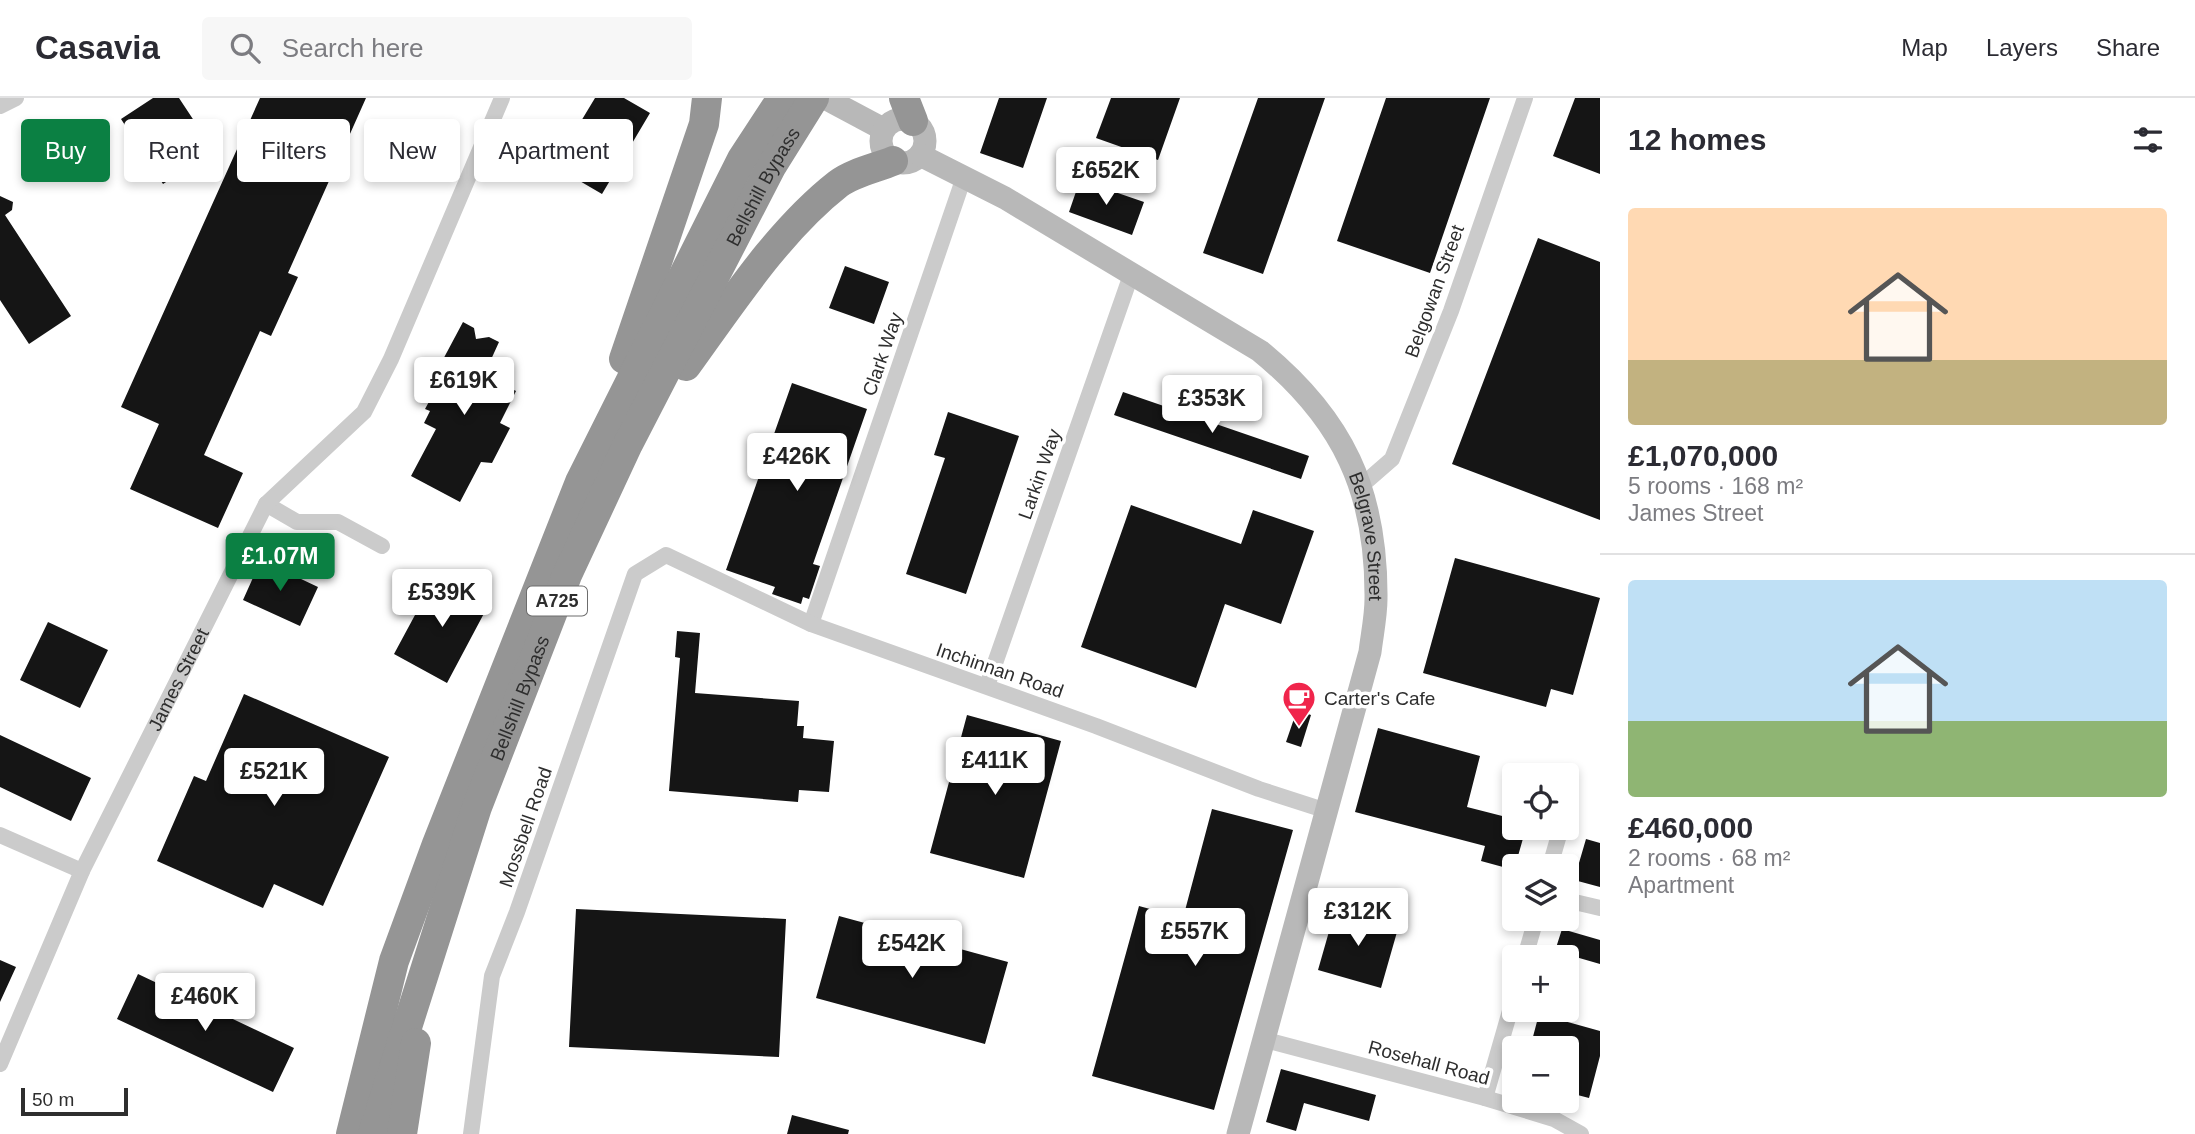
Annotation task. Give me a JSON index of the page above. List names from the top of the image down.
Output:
{
  "streets": {
    "highway": ["Bellshill Bypass", "A725"],
    "street": [
      "Belgowan Street",
      "Clark Way",
      "Larkin Way",
      "Belgrave Street",
      "Inchinnan Road",
      "James Street",
      "Mossbell Road",
      "Rosehall Road"
    ]
  },
  "crossings": [
    ["Bellshill Bypass", "A725"],
    ["Belgowan Street", "Belgrave Street"],
    ["Clark Way", "Belgrave Street"],
    ["Clark Way", "Inchinnan Road"],
    ["Larkin Way", "Belgrave Street"],
    ["Larkin Way", "Inchinnan Road"],
    ["Belgrave Street", "Inchinnan Road"],
    ["Belgrave Street", "Rosehall Road"],
    ["Inchinnan Road", "Mossbell Road"]
  ],
  "places": {
    "cafe": ["Carter's Cafe"]
  },
  "scale_bar": "50 m",
  "page": {
    "header": "Casavia",
    "search": "Search here",
    "nav": ["Map", "Layers", "Share"],
    "heading": "12 homes",
    "chip": [
      "Buy",
      "Rent",
      "Filters",
      "New",
      "Apartment"
    ],
    "price": [
      "£652K",
      "£619K",
      "£353K",
      "£426K",
      "£1.07M",
      "£539K",
      "£411K",
      "£521K",
      "£312K",
      "£557K",
      "£542K",
      "£460K"
    ],
    "list": [
      {
        "name": "£1,070,000",
        "note": "5 rooms · 168 m² · James Street"
      },
      {
        "name": "£460,000",
        "note": "2 rooms · 68 m² · Apartment"
      }
    ],
    "map_buttons": ["+", "−"],
    "scale": "50 m"
  }
}
